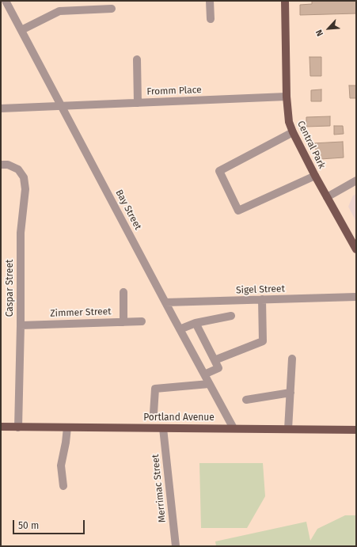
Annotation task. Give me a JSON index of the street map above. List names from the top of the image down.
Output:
{
  "streets": {
    "main road": ["Central Park", "Portland Avenue"],
    "street": [
      "Fromm Place",
      "Bay Street",
      "Caspar Street",
      "Sigel Street",
      "Zimmer Street",
      "Merrimac Street"
    ]
  },
  "crossings": [
    ["Fromm Place", "Central Park"],
    ["Fromm Place", "Bay Street"],
    ["Bay Street", "Sigel Street"],
    ["Bay Street", "Portland Avenue"],
    ["Caspar Street", "Zimmer Street"],
    ["Caspar Street", "Portland Avenue"],
    ["Portland Avenue", "Merrimac Street"]
  ],
  "scale_bar": "50 m",
  "north": "bottom left"
}
